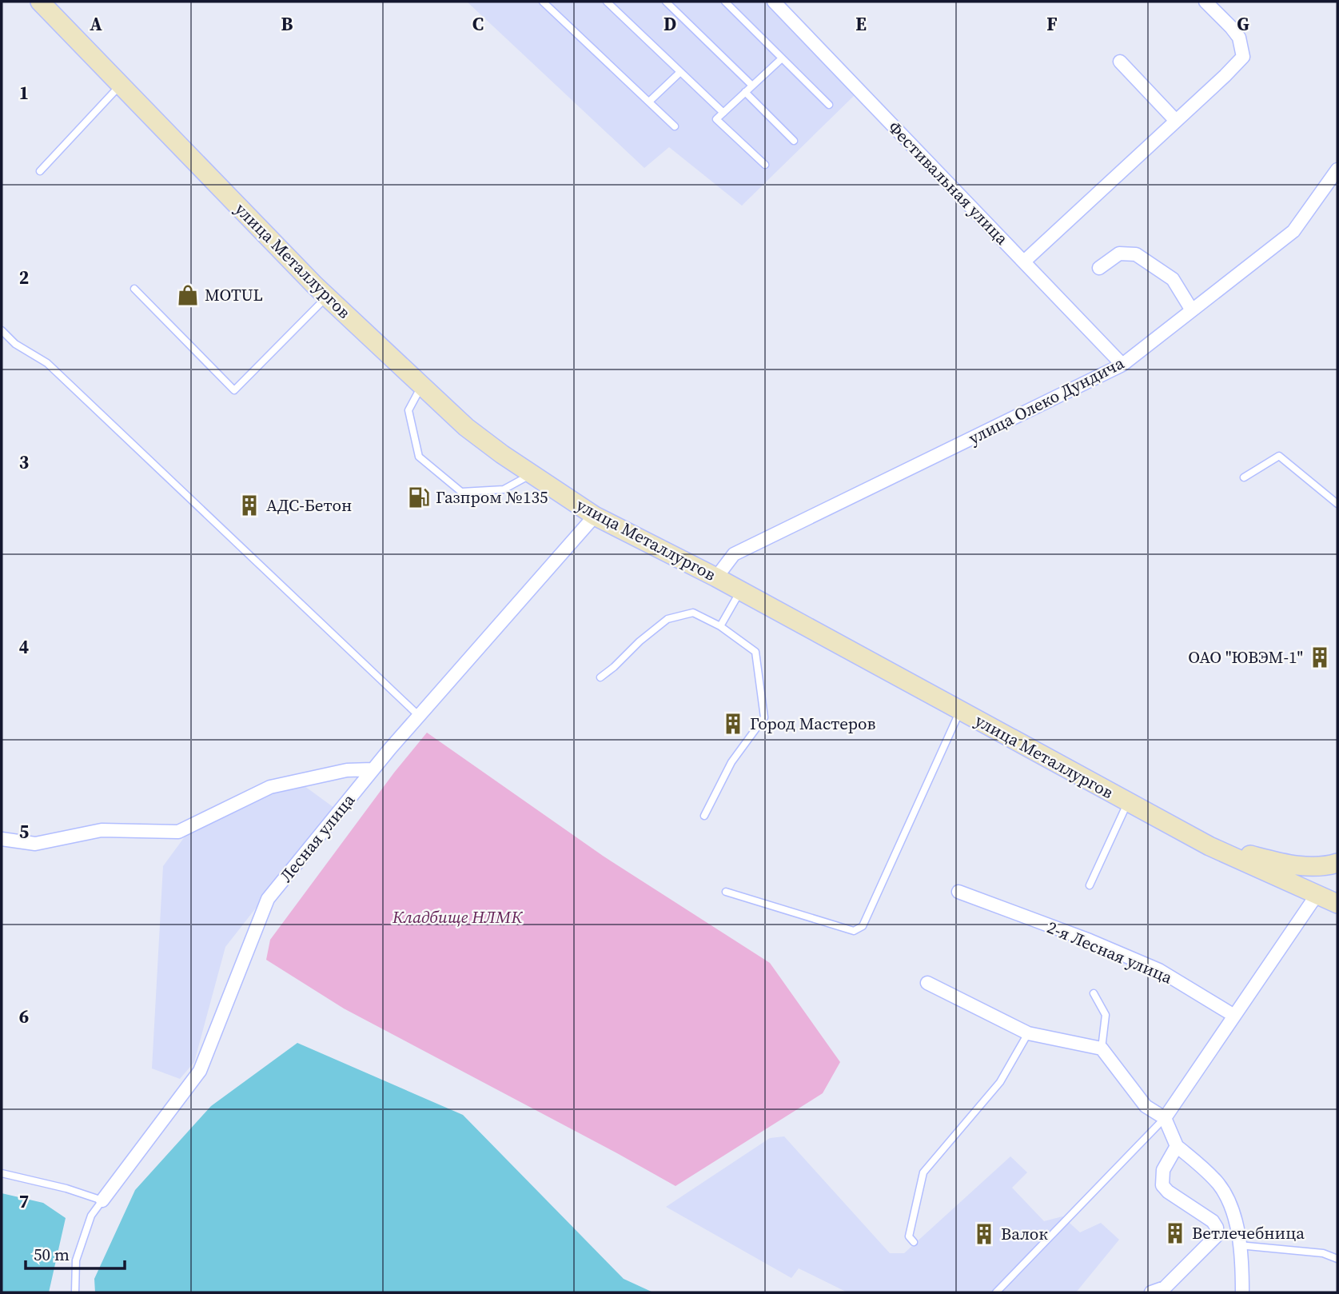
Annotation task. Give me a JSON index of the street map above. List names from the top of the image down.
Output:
{
  "streets": {
    "main road": ["улица Металлургов"],
    "street": [
      "Фестивальная улица",
      "улица Олеко Дундича",
      "Лесная улица",
      "2-я Лесная улица"
    ]
  },
  "crossings": [
    ["Фестивальная улица", "улица Олеко Дундича"],
    ["улица Металлургов", "улица Олеко Дундича"],
    ["улица Металлургов", "Лесная улица"]
  ],
  "parks": ["Кладбище НЛМК"],
  "places": {
    "shop": ["MOTUL"],
    "fuel station": ["Газпром №135"],
    "building": [
      "АДС-Бетон",
      "ОАО \"ЮВЭМ-1\"",
      "Город Мастеров",
      "Ветлечебница",
      "Валок"
    ]
  },
  "scale_bar": "50 m",
  "grid": {
    "columns": [
      "A",
      "B",
      "C",
      "D",
      "E",
      "F",
      "G"
    ],
    "rows": [
      "1",
      "2",
      "3",
      "4",
      "5",
      "6",
      "7"
    ]
  }
}
